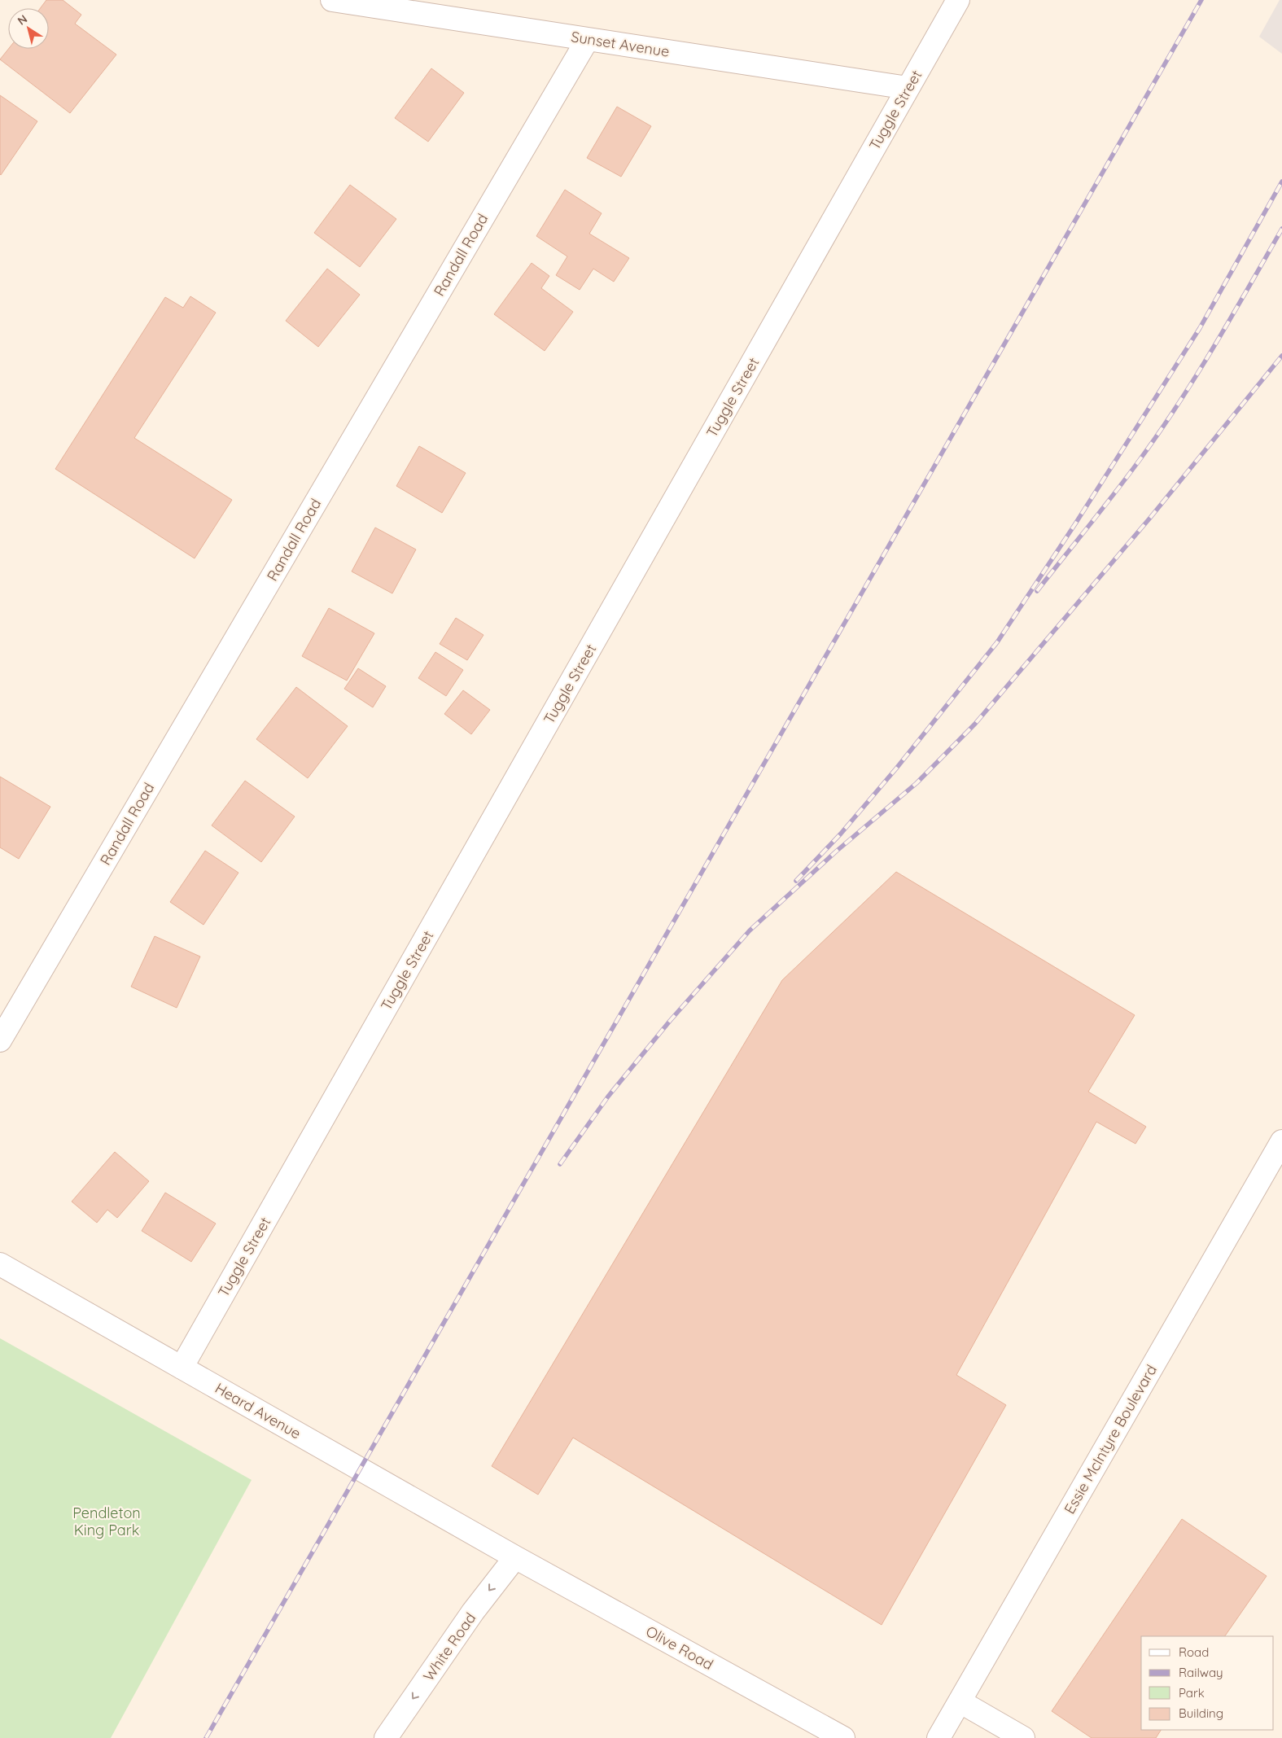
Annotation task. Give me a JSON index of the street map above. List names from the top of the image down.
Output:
{
  "streets": {
    "street": [
      "Sunset Avenue",
      "Tuggle Street",
      "Randall Road",
      "Heard Avenue",
      "Essie McIntyre Boulevard",
      "White Road",
      "Olive Road"
    ]
  },
  "crossings": [
    ["Sunset Avenue", "Tuggle Street"],
    ["Sunset Avenue", "Randall Road"],
    ["Tuggle Street", "Heard Avenue"],
    ["Heard Avenue", "White Road"],
    ["Heard Avenue", "Olive Road"],
    ["White Road", "Olive Road"]
  ],
  "one_way": ["White Road"],
  "parks": ["Pendleton King Park"],
  "legend": [
    "Road",
    "Railway",
    "Park",
    "Building"
  ],
  "north": "top left"
}
